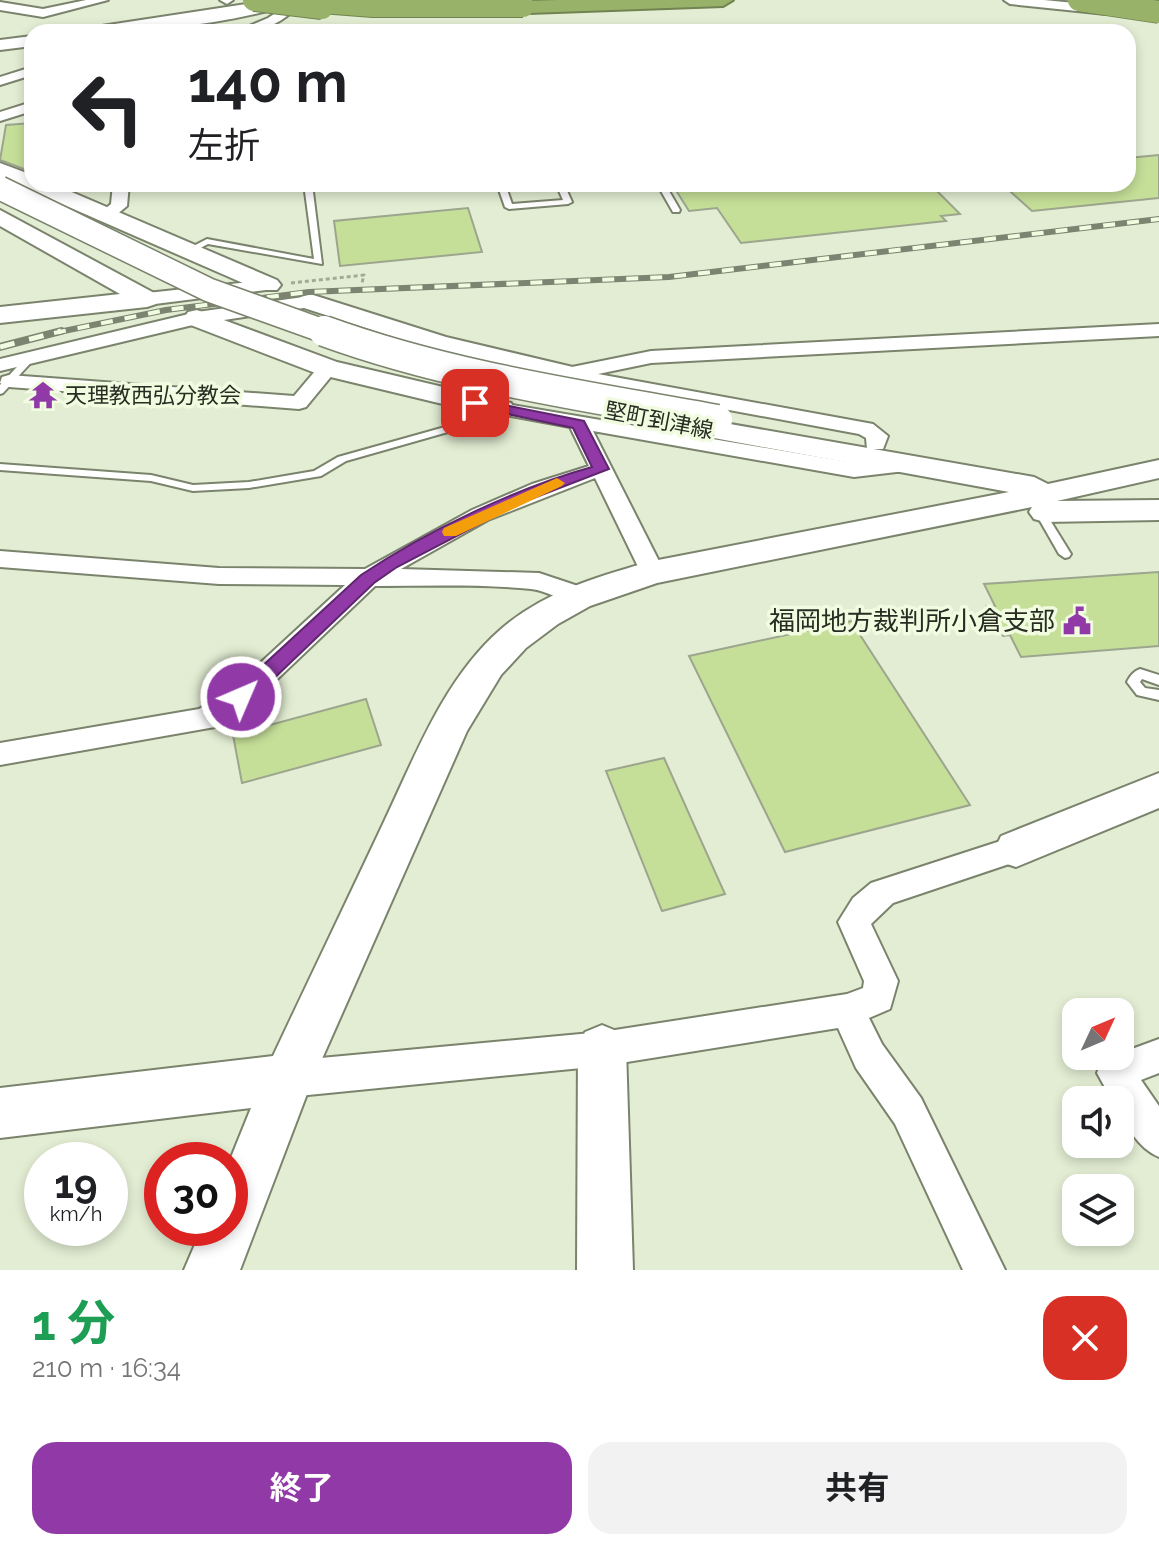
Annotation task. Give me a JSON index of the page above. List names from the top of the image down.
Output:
{
  "streets": {
    "street": ["堅町到津線"]
  },
  "places": {
    "temple": ["天理教西弘分教会"],
    "public building": ["福岡地方裁判所小倉支部"]
  },
  "north": "top right",
  "page": {
    "turn": ["140 m", "左折"],
    "speed": "19 km/h",
    "limit": "30",
    "heading": ["1 分", "210 m · 16:34"],
    "buttons": ["終了", "共有"]
  }
}
